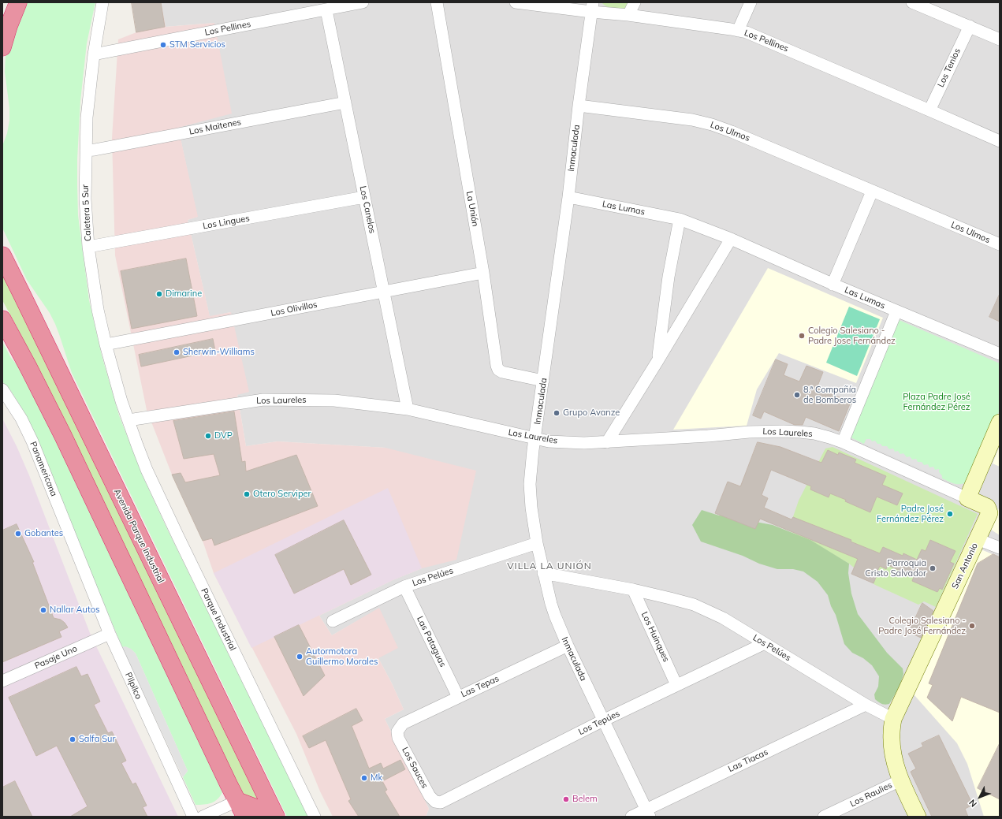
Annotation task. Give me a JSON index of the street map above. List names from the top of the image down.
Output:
{
  "streets": {
    "highway": ["Avenida Parque Industrial"],
    "main road": ["San Antonio"],
    "street": [
      "Los Pellines",
      "Los Tenios",
      "Los Maitenes",
      "Los Ulmos",
      "Inmaculada",
      "Las Lumas",
      "La Unión",
      "Los Canelos",
      "Caletera 5 Sur",
      "Los Lingues",
      "Los Olivillos",
      "Los Laureles",
      "Panamericana",
      "Los Pelúes",
      "Parque Industrial",
      "Los Huinques",
      "Las Pataguas",
      "Pasaje Uno",
      "Pilpilco",
      "Las Tepas",
      "Los Tepúes",
      "Las Tiacas",
      "Los Sauces",
      "Los Raulies"
    ]
  },
  "crossings": [
    ["Los Pellines", "Los Tenios"],
    ["Los Pellines", "Inmaculada"],
    ["Los Pellines", "Los Canelos"],
    ["Los Pellines", "Caletera 5 Sur"],
    ["Los Maitenes", "Los Canelos"],
    ["Los Maitenes", "Caletera 5 Sur"],
    ["Los Ulmos", "Inmaculada"],
    ["Inmaculada", "Las Lumas"],
    ["Inmaculada", "La Unión"],
    ["Inmaculada", "Los Laureles"],
    ["Inmaculada", "Los Pelúes"],
    ["Inmaculada", "Las Tepas"],
    ["Inmaculada", "Los Tepúes"],
    ["Inmaculada", "Las Tiacas"],
    ["La Unión", "Los Olivillos"],
    ["Los Canelos", "Los Lingues"],
    ["Los Canelos", "Los Olivillos"],
    ["Los Canelos", "Los Laureles"],
    ["Caletera 5 Sur", "Los Lingues"],
    ["Caletera 5 Sur", "Los Olivillos"],
    ["Caletera 5 Sur", "Los Laureles"],
    ["Caletera 5 Sur", "Parque Industrial"],
    ["Los Laureles", "San Antonio"],
    ["Los Laureles", "Parque Industrial"],
    ["Panamericana", "Pilpilco"],
    ["San Antonio", "Los Pelúes"],
    ["Los Pelúes", "Los Huinques"],
    ["Los Pelúes", "Las Pataguas"],
    ["Los Pelúes", "Los Tepúes"],
    ["Los Pelúes", "Las Tiacas"],
    ["Los Huinques", "Los Tepúes"],
    ["Las Pataguas", "Las Tepas"],
    ["Pasaje Uno", "Pilpilco"],
    ["Las Tepas", "Los Sauces"],
    ["Los Tepúes", "Los Sauces"]
  ],
  "districts": ["VILLA LA UNIÓN"],
  "parks": ["Plaza Padre José Fernández Pérez"],
  "places": [
    "STM Servicios",
    "Dimarine",
    "Colegio Salesiano - Padre Jose Fernández",
    "Sherwin-Williams",
    "8.ª Compañía de Bomberos",
    "Grupo Avanze",
    "DVP",
    "Otero Serviper",
    "Padre José Fernández Pérez",
    "Gobantes",
    "Parroquia Cristo Salvador",
    "Nallar Autos",
    "Colegio Salesiano - Padre José Fernández",
    "Autormotora Guillermo Morales",
    "Salfa Sur",
    "Mk",
    "Belem"
  ],
  "north": "bottom left"
}
